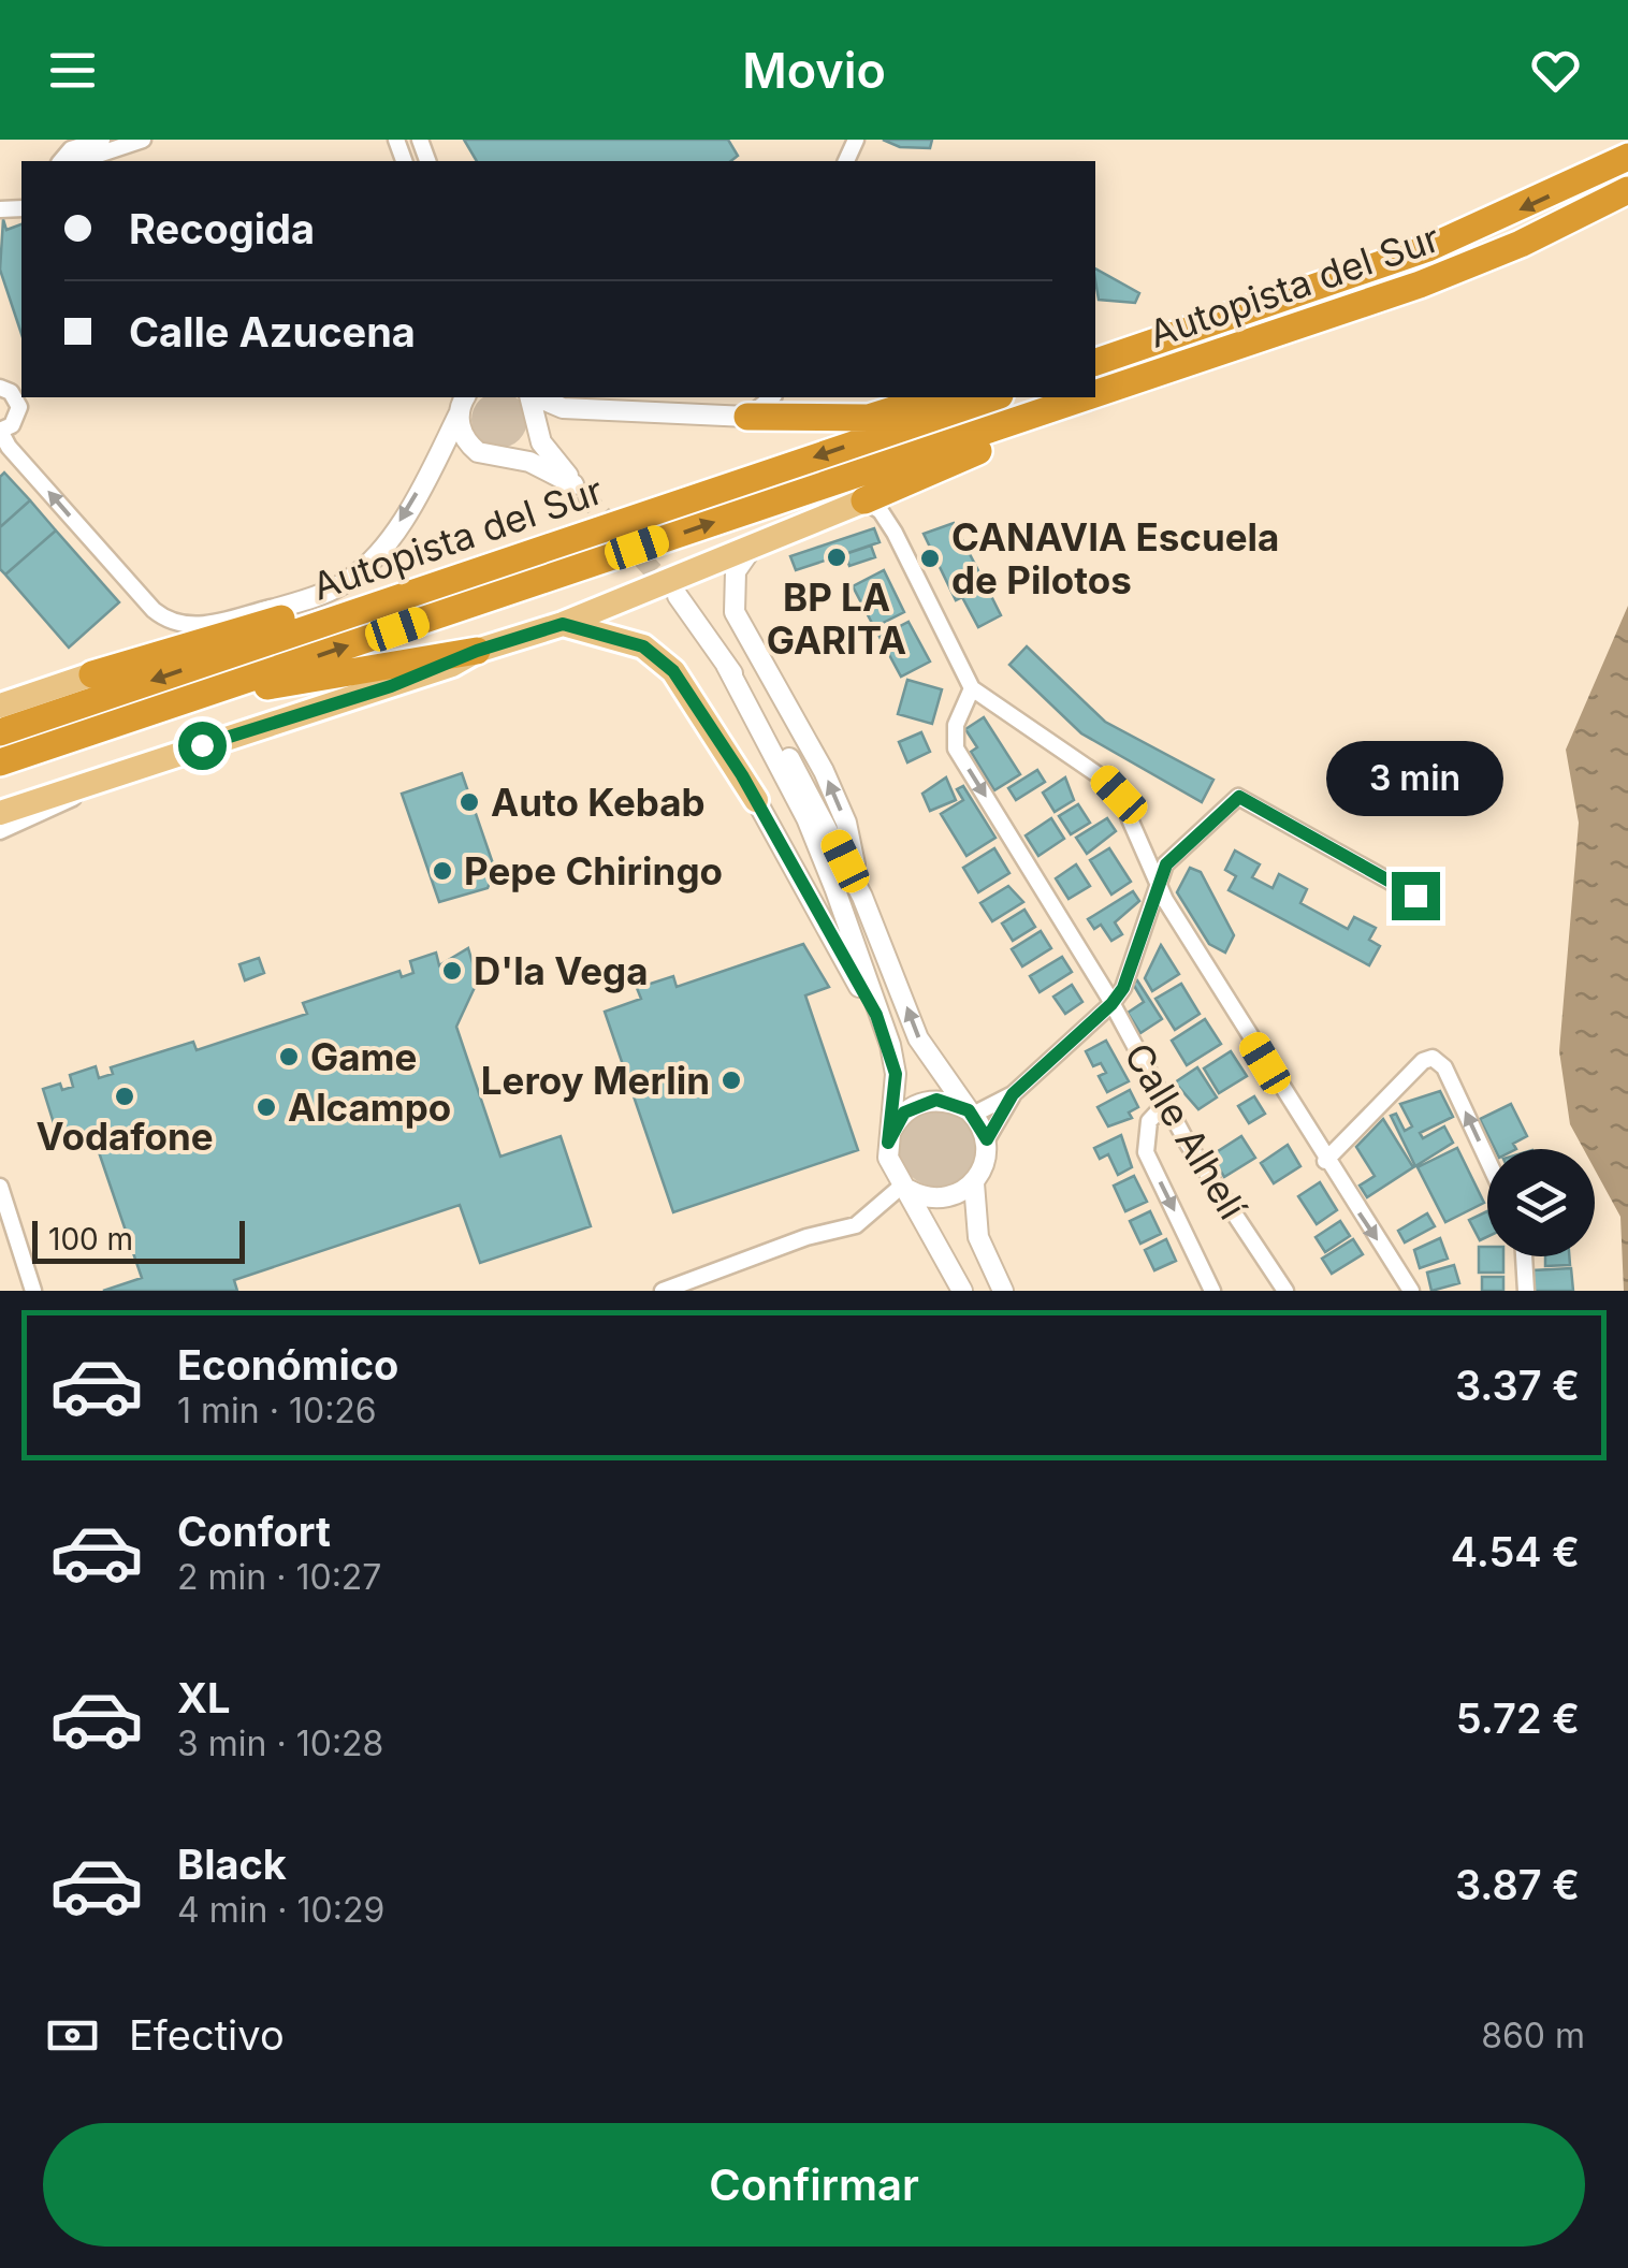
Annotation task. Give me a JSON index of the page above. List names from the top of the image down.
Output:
{
  "streets": {
    "highway": ["Autopista del Sur"],
    "street": ["Calle Alhelí"]
  },
  "places": [
    "BP LA GARITA",
    "CANAVIA Escuela de Pilotos",
    "Auto Kebab",
    "Pepe Chiringo",
    "D'la Vega",
    "Game",
    "Leroy Merlin",
    "Vodafone",
    "Alcampo"
  ],
  "scale_bar": "100 m",
  "page": {
    "header": "Movio",
    "banner": ["Recogida", "Calle Azucena"],
    "bubble": "3 min",
    "scale": "100 m",
    "list": [
      {
        "name": "Económico",
        "note": "1 min · 10:26",
        "value": "3.37 €"
      },
      {
        "name": "Confort",
        "note": "2 min · 10:27",
        "value": "4.54 €"
      },
      {
        "name": "XL",
        "note": "3 min · 10:28",
        "value": "5.72 €"
      },
      {
        "name": "Black",
        "note": "4 min · 10:29",
        "value": "3.87 €"
      }
    ],
    "pay": ["Efectivo", "860 m"],
    "buttons": "Confirmar"
  }
}
